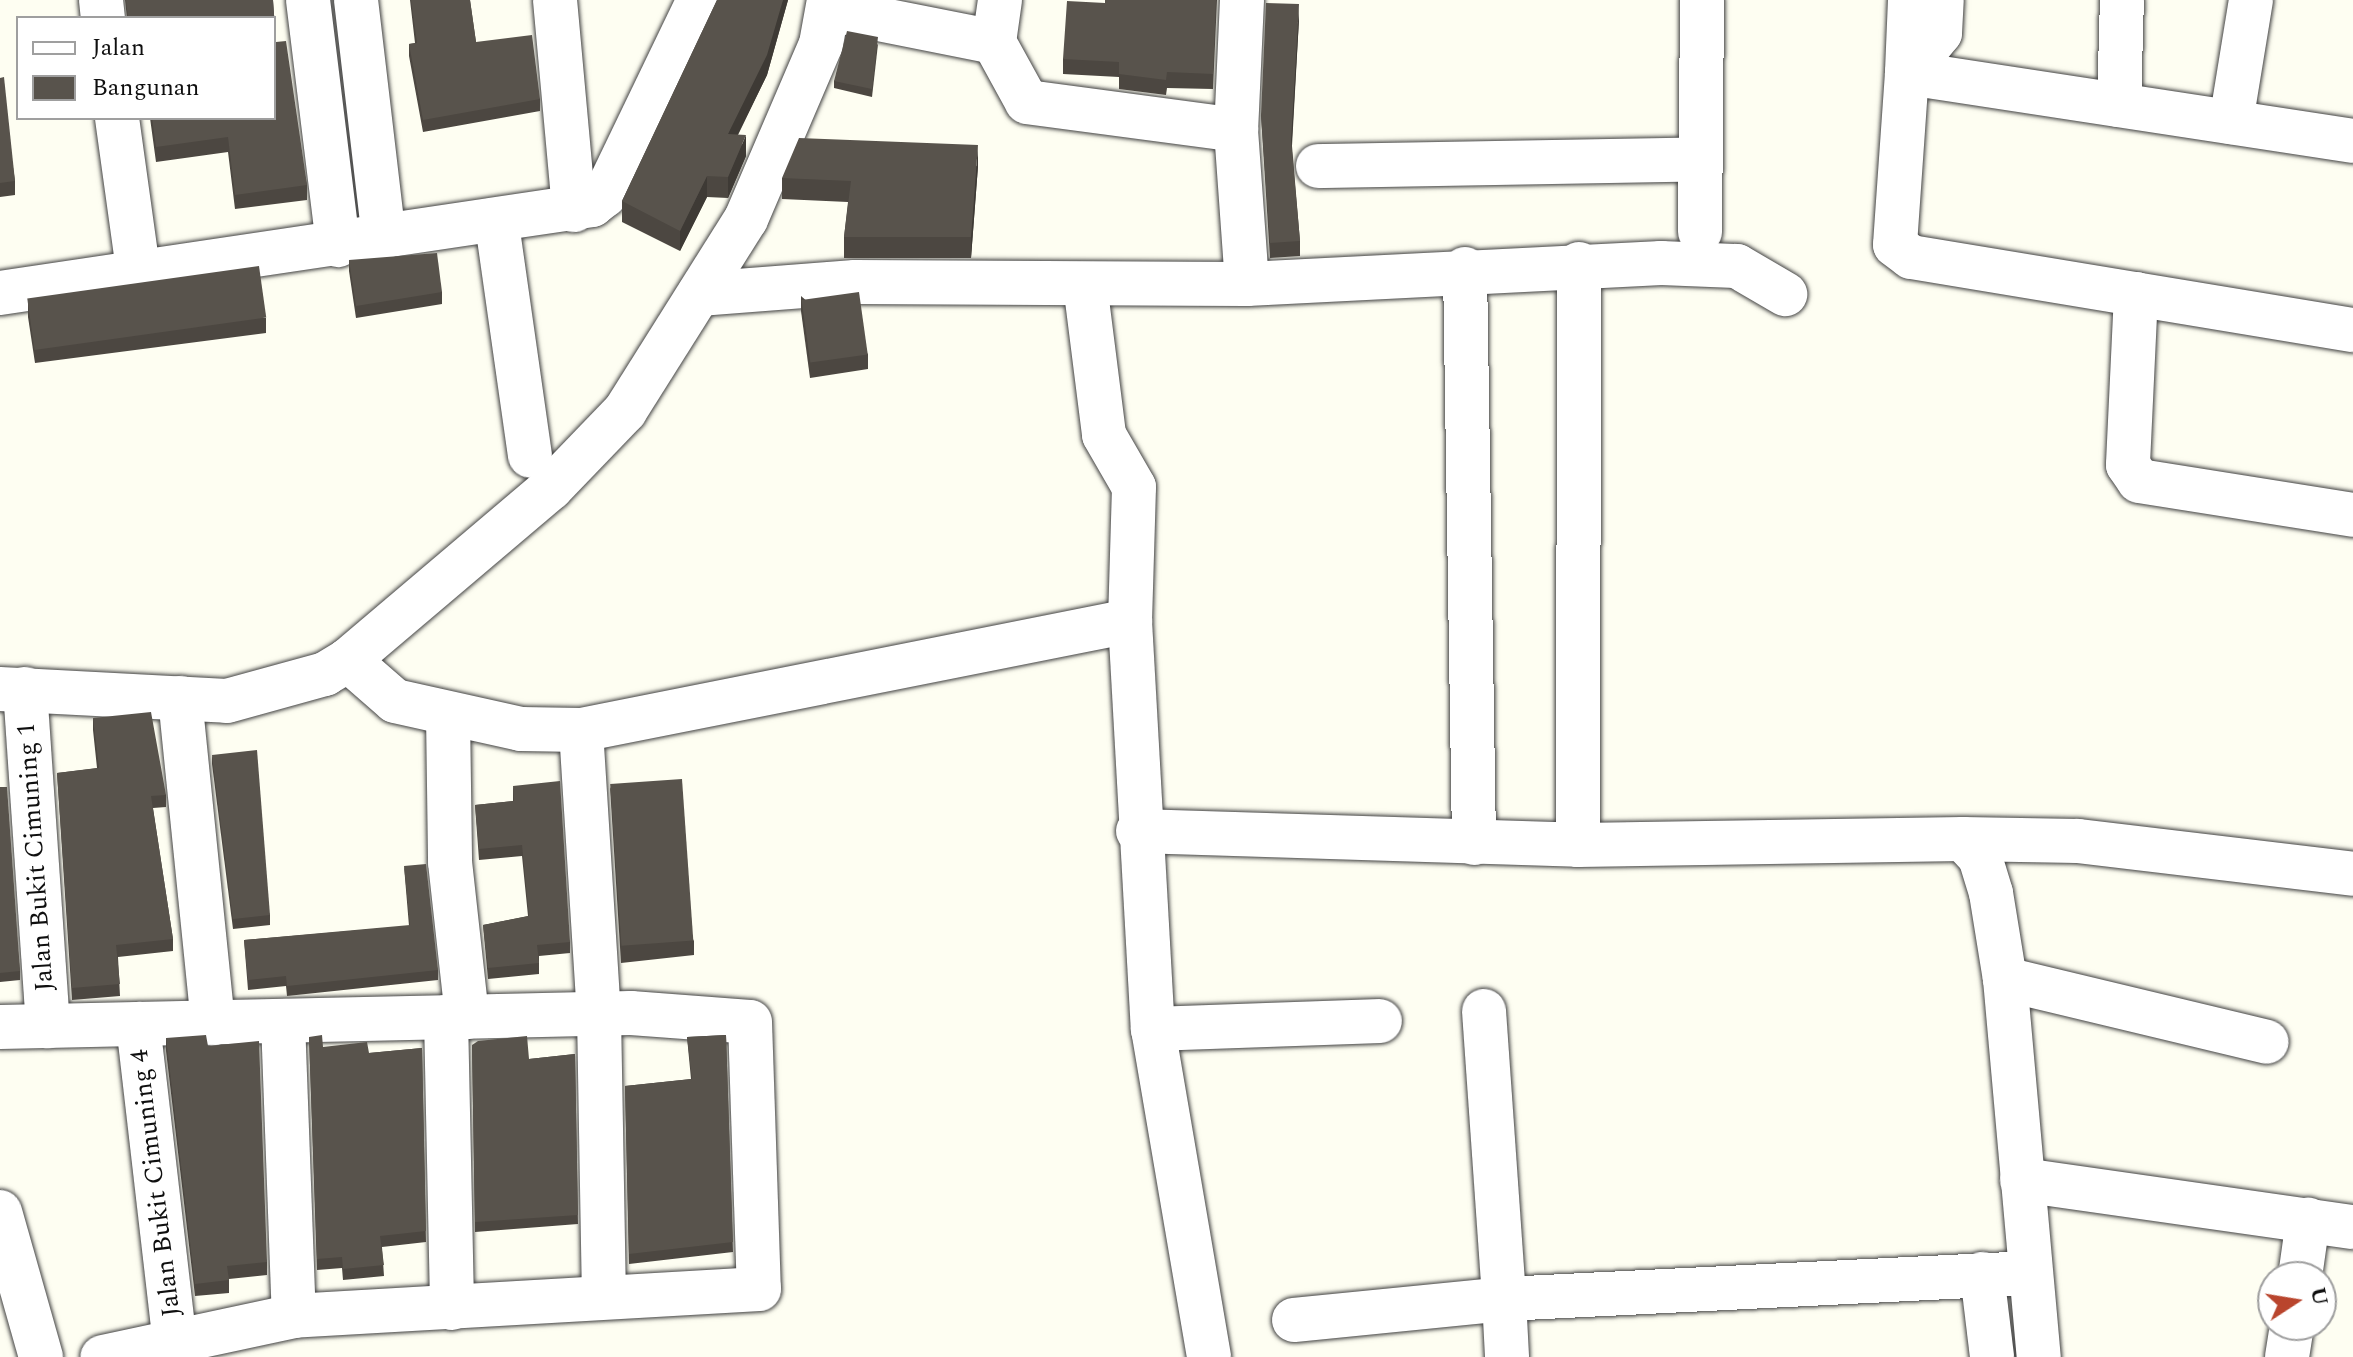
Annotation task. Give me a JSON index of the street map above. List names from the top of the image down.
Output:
{
  "streets": {
    "street": ["Jalan Bukit Cimuning 1", "Jalan Bukit Cimuning 4"]
  },
  "legend": ["Jalan", "Bangunan"],
  "north": "right"
}
